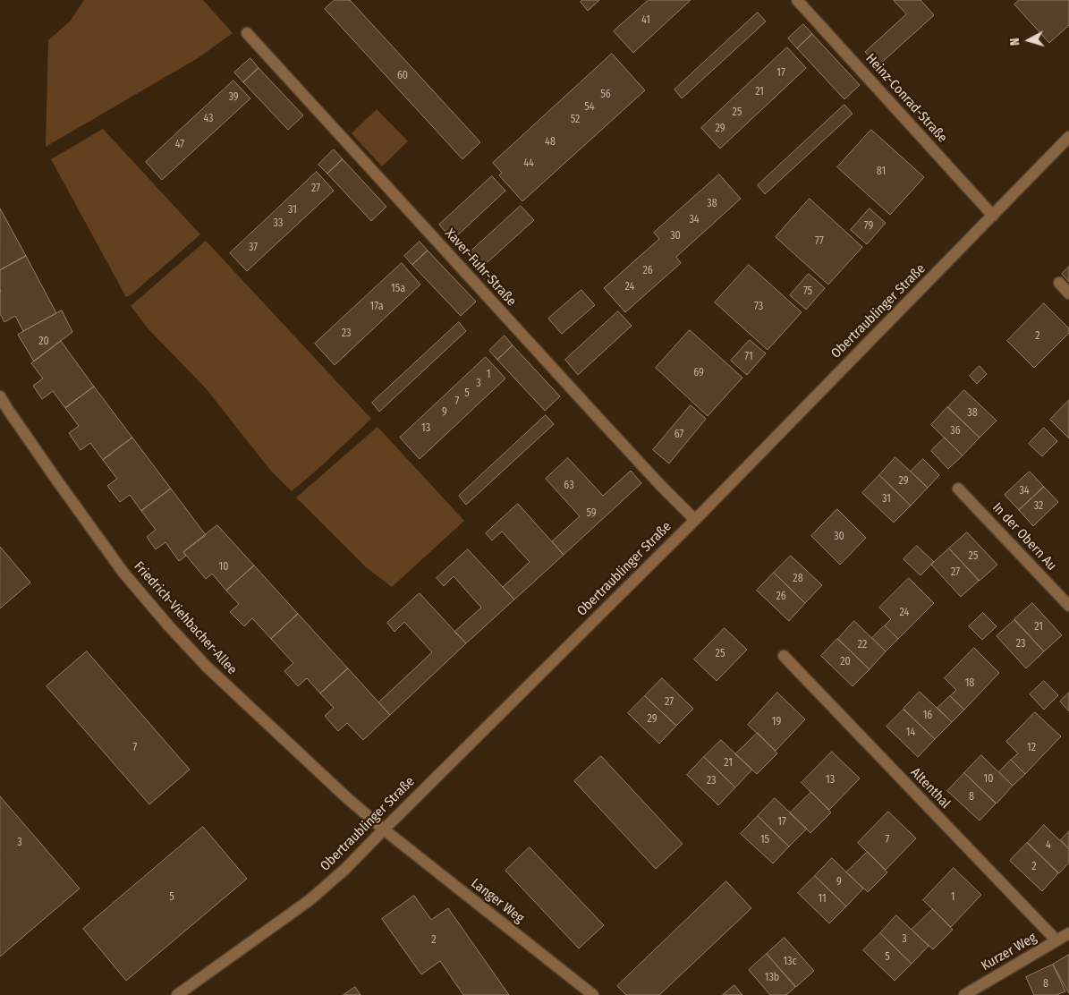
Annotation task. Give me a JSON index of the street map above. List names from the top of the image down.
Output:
{
  "streets": {
    "street": [
      "Heinz-Conrad-Straße",
      "Xaver-Fuhr-Straße",
      "Obertraublinger Straße",
      "In der Obern Au",
      "Friedrich-Viehbacher-Allee",
      "Altenthal",
      "Langer Weg",
      "Kurzer Weg"
    ]
  },
  "crossings": [
    ["Heinz-Conrad-Straße", "Obertraublinger Straße"],
    ["Xaver-Fuhr-Straße", "Obertraublinger Straße"],
    ["Obertraublinger Straße", "Friedrich-Viehbacher-Allee"],
    ["Obertraublinger Straße", "Langer Weg"],
    ["Friedrich-Viehbacher-Allee", "Langer Weg"],
    ["Altenthal", "Kurzer Weg"]
  ],
  "house_numbers": [
    "41",
    "17",
    "60",
    "21",
    "56",
    "39",
    "54",
    "25",
    "43",
    "52",
    "29",
    "48",
    "47",
    "44",
    "81",
    "27",
    "38",
    "31",
    "34",
    "33",
    "79",
    "30",
    "77",
    "37",
    "26",
    "24",
    "15a",
    "75",
    "17a",
    "73",
    "23",
    "2",
    "20",
    "71",
    "69",
    "1",
    "3",
    "5",
    "7",
    "9",
    "38",
    "13",
    "36",
    "67",
    "29",
    "63",
    "34",
    "31",
    "32",
    "59",
    "30",
    "25",
    "10",
    "27",
    "28",
    "26",
    "24",
    "21",
    "23",
    "22",
    "25",
    "20",
    "18",
    "27",
    "16",
    "29",
    "19",
    "14",
    "7",
    "12",
    "21",
    "10",
    "13",
    "23",
    "8",
    "17",
    "15",
    "7",
    "3",
    "4",
    "2",
    "9",
    "5",
    "1",
    "11",
    "3",
    "2",
    "5",
    "13c",
    "13b",
    "8"
  ],
  "north": "left"
}
